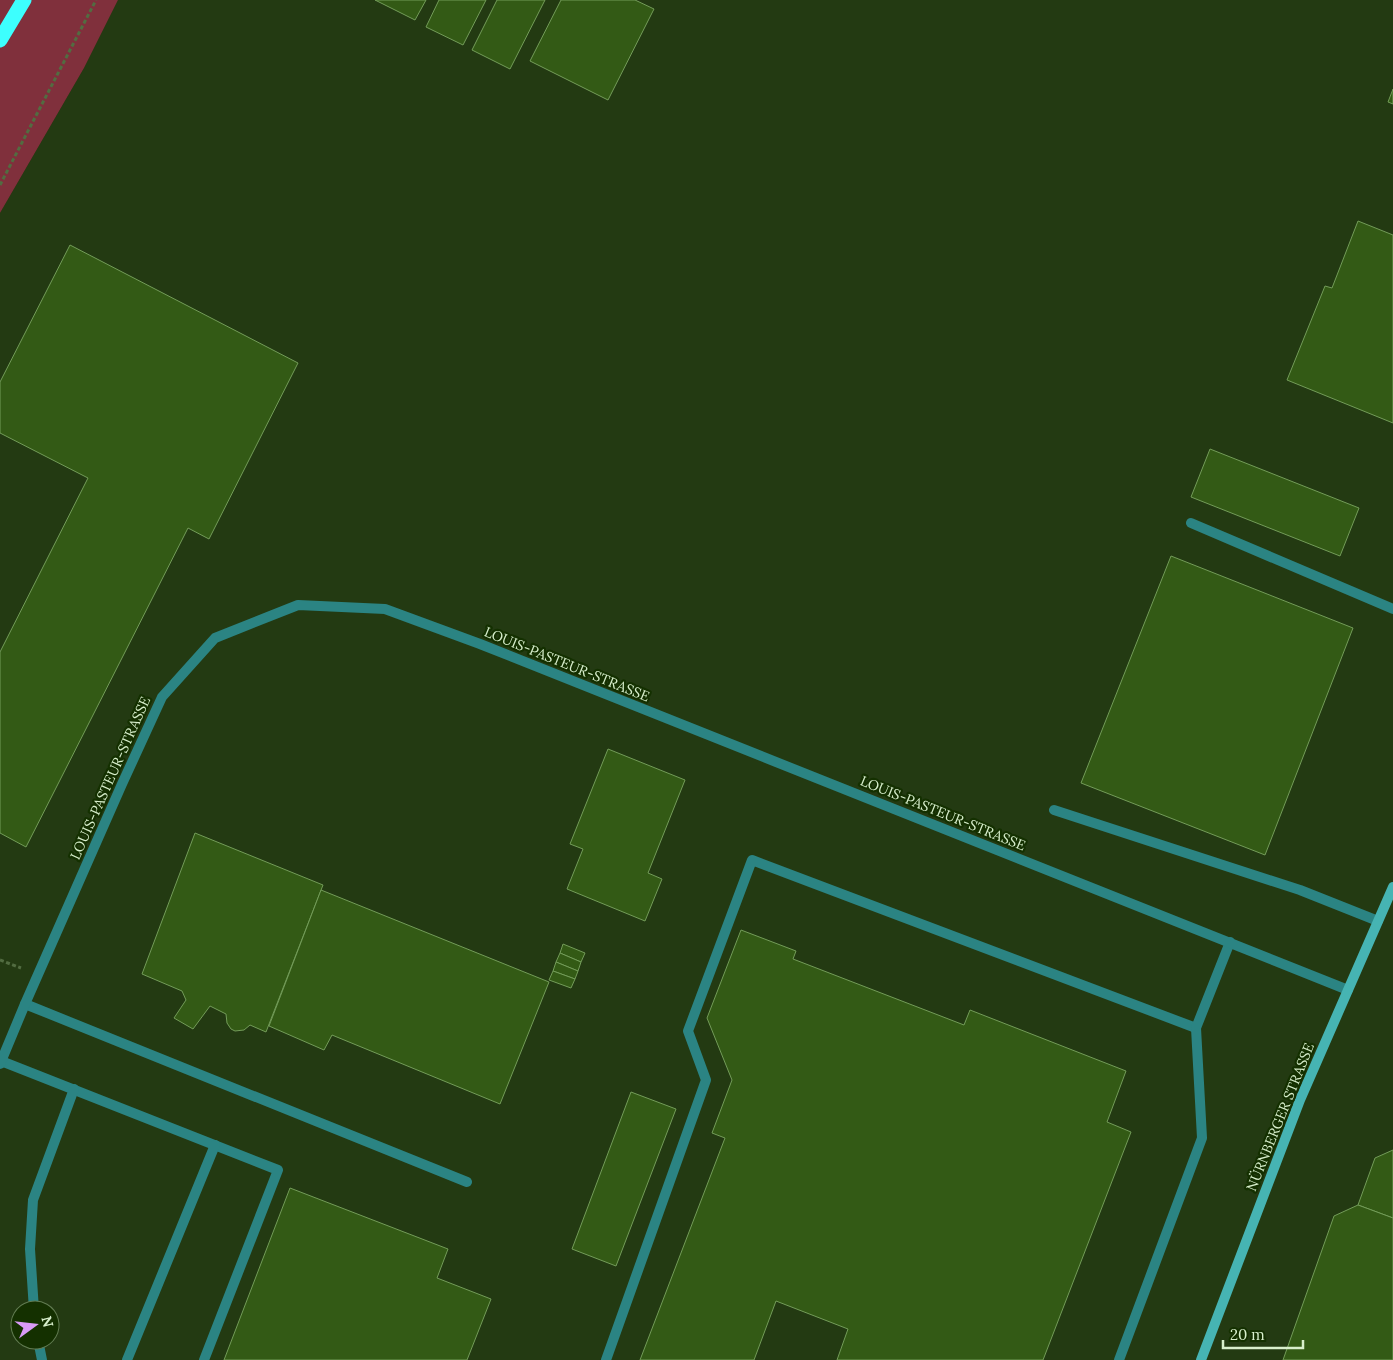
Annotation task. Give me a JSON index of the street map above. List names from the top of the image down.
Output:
{
  "streets": {
    "street": ["LOUIS-PASTEUR-STRASSE", "NÜRNBERGER STRASSE"]
  },
  "crossings": [
    ["LOUIS-PASTEUR-STRASSE", "NÜRNBERGER STRASSE"]
  ],
  "scale_bar": "20 m",
  "north": "right"
}
